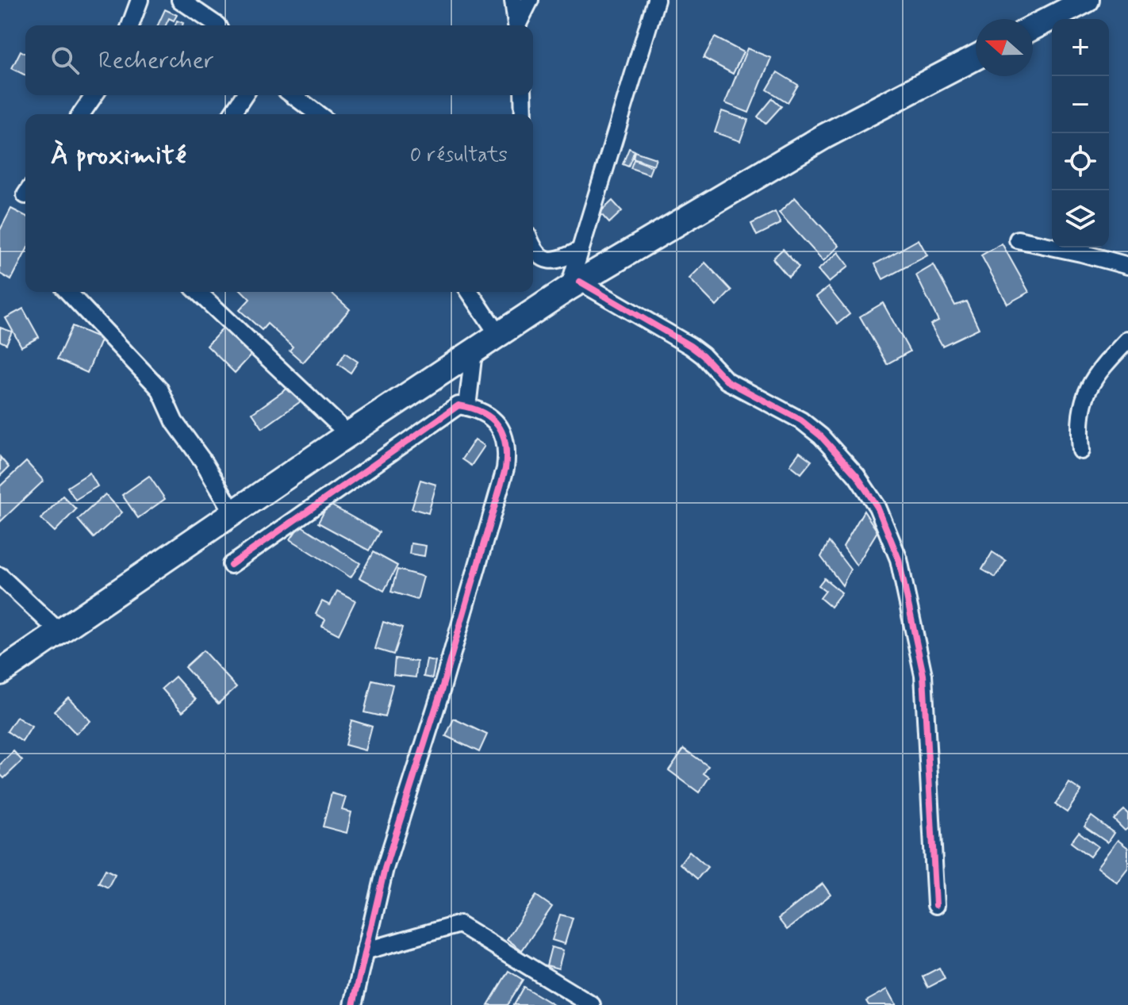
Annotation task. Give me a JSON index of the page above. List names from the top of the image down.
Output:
{
  "north": "left",
  "page": {
    "map_buttons": ["+", "−"],
    "search": "Rechercher",
    "heading": ["À proximité", "0 résultats"]
  }
}
